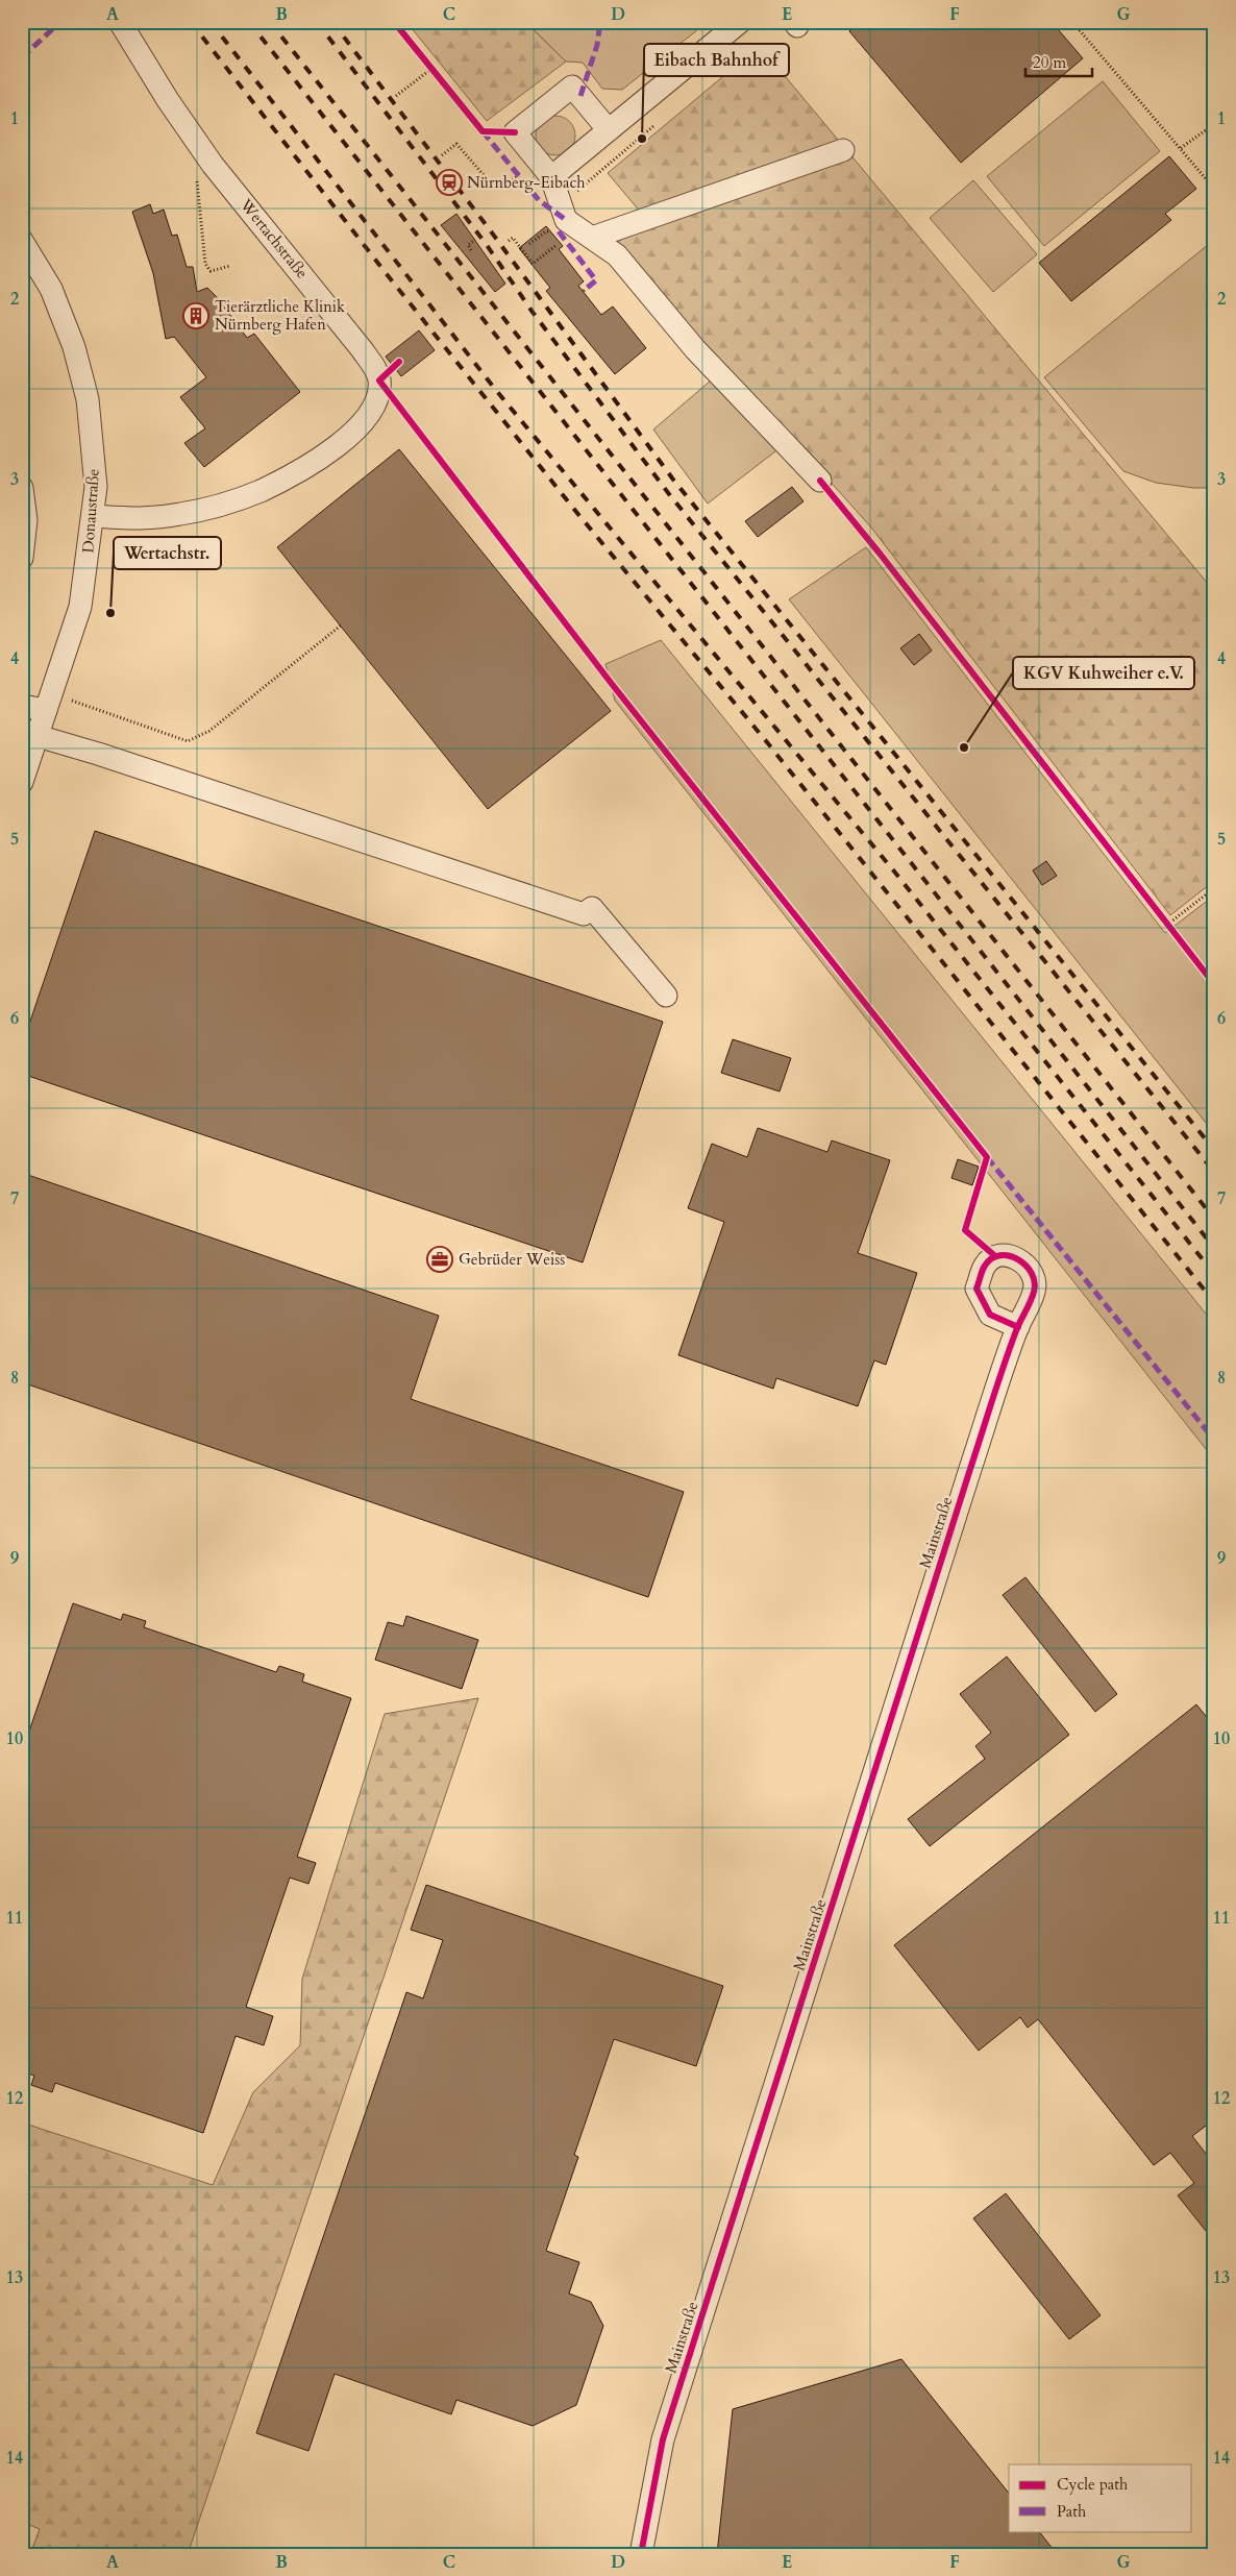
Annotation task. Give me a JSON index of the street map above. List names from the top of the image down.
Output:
{
  "streets": {
    "street": ["Wertachstraße", "Donaustraße", "Mainstraße"]
  },
  "crossings": [
    ["Wertachstraße", "Donaustraße"]
  ],
  "places": {
    "other": ["Eibach Bahnhof", "Wertachstr.", "KGV Kuhweiher e.V."],
    "station": ["Nürnberg-Eibach"],
    "building": ["Tierärztliche Klinik Nürnberg Hafen"],
    "office": ["Gebrüder Weiss"]
  },
  "legend": ["Cycle path", "Path"],
  "scale_bar": "20 m",
  "grid": {
    "columns": [
      "A",
      "B",
      "C",
      "D",
      "E",
      "F",
      "G"
    ],
    "rows": [
      "1",
      "2",
      "3",
      "4",
      "5",
      "6",
      "7",
      "8",
      "9",
      "10",
      "11",
      "12",
      "13",
      "14"
    ]
  }
}
